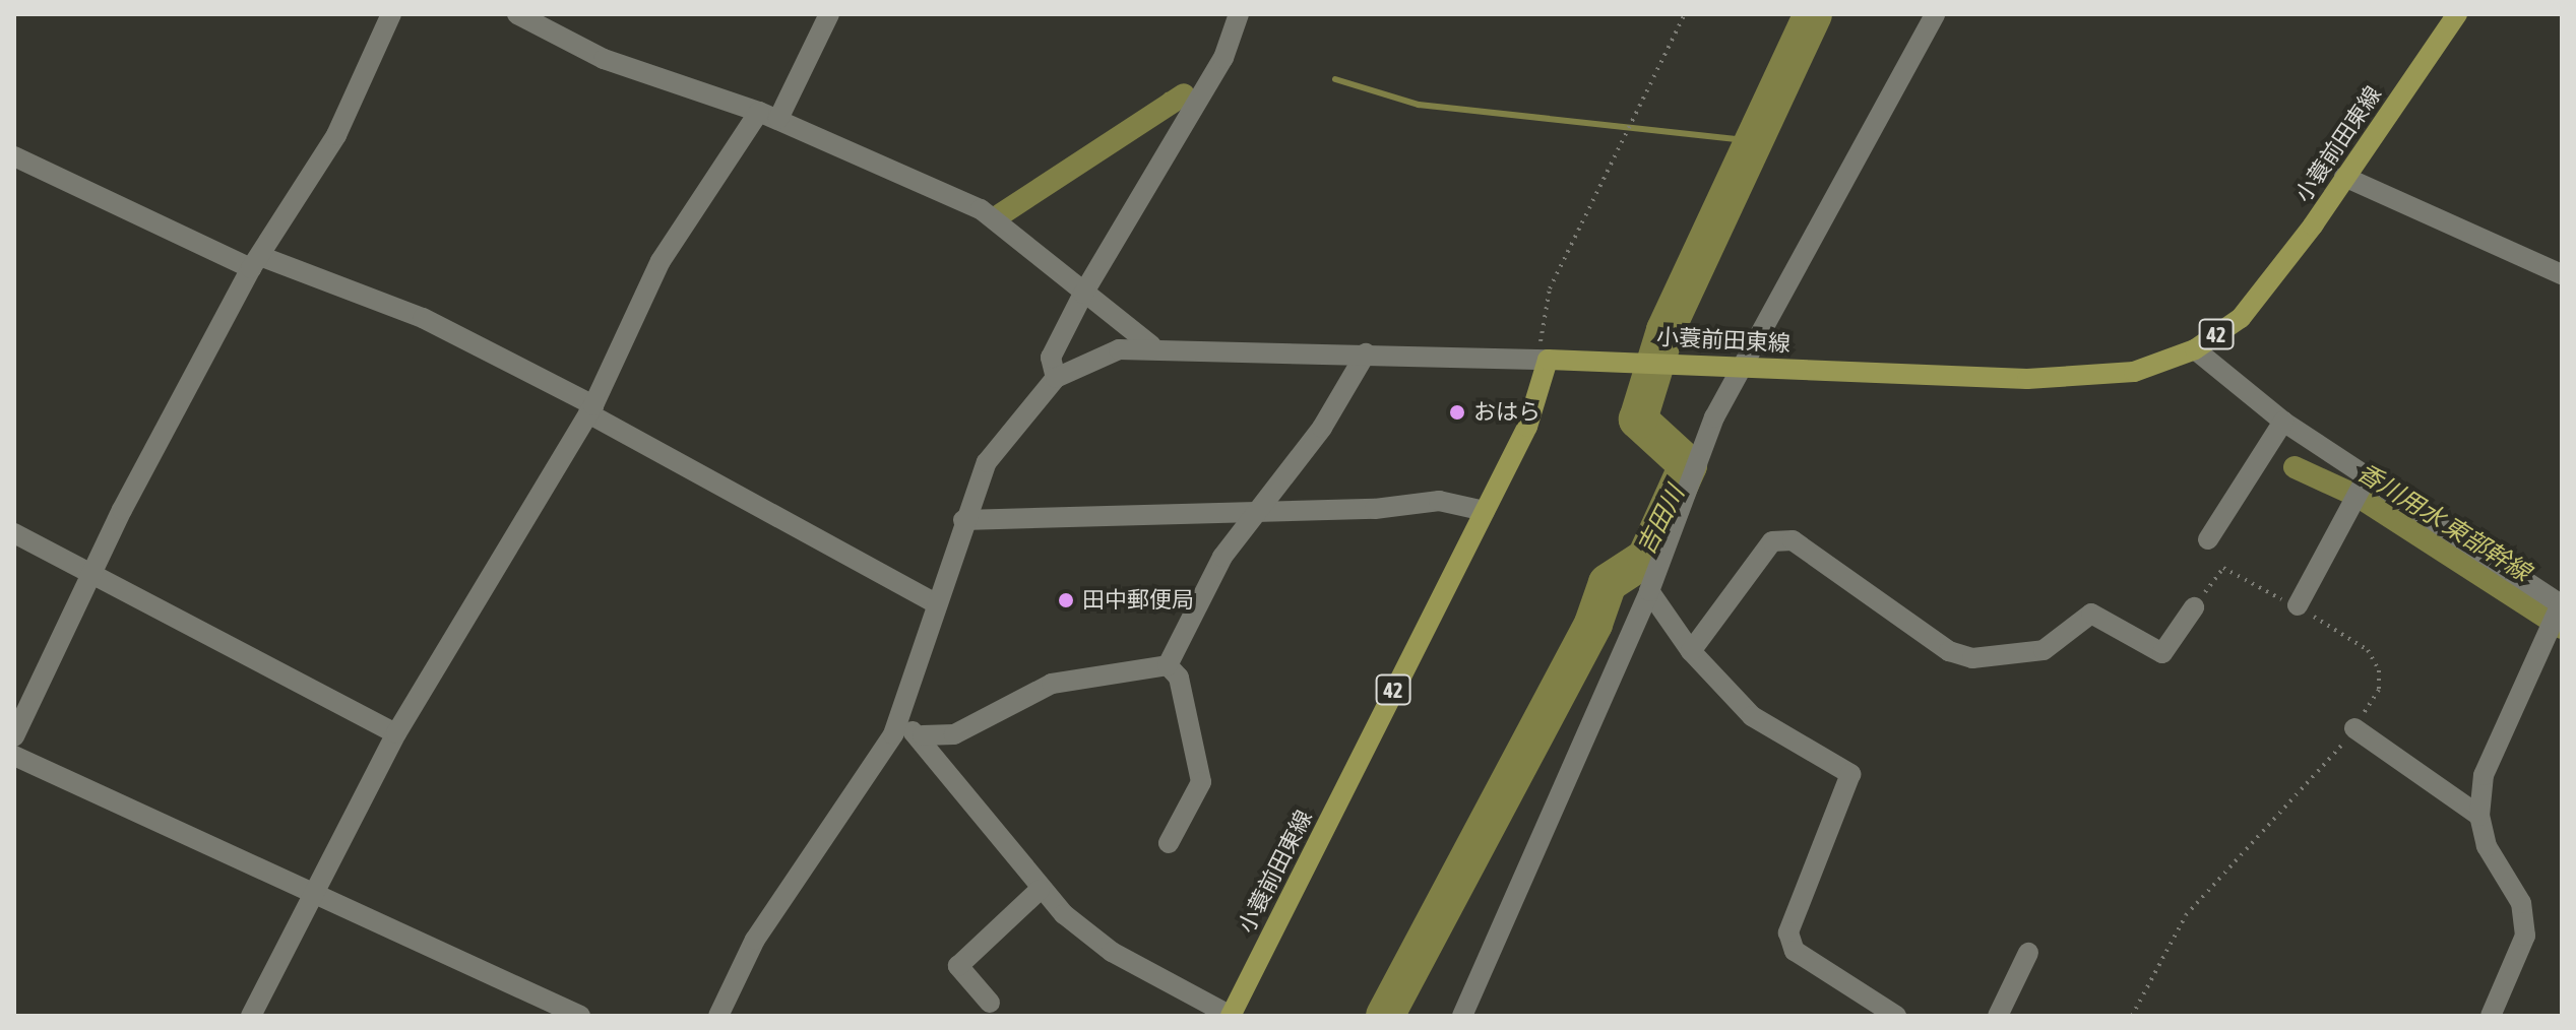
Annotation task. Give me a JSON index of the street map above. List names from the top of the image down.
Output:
{
  "streets": {
    "main road": ["小蓑前田東線", "42"]
  },
  "water": ["吉田川", "香川用水 東部幹線"],
  "places": ["おはら", "田中郵便局"]
}
